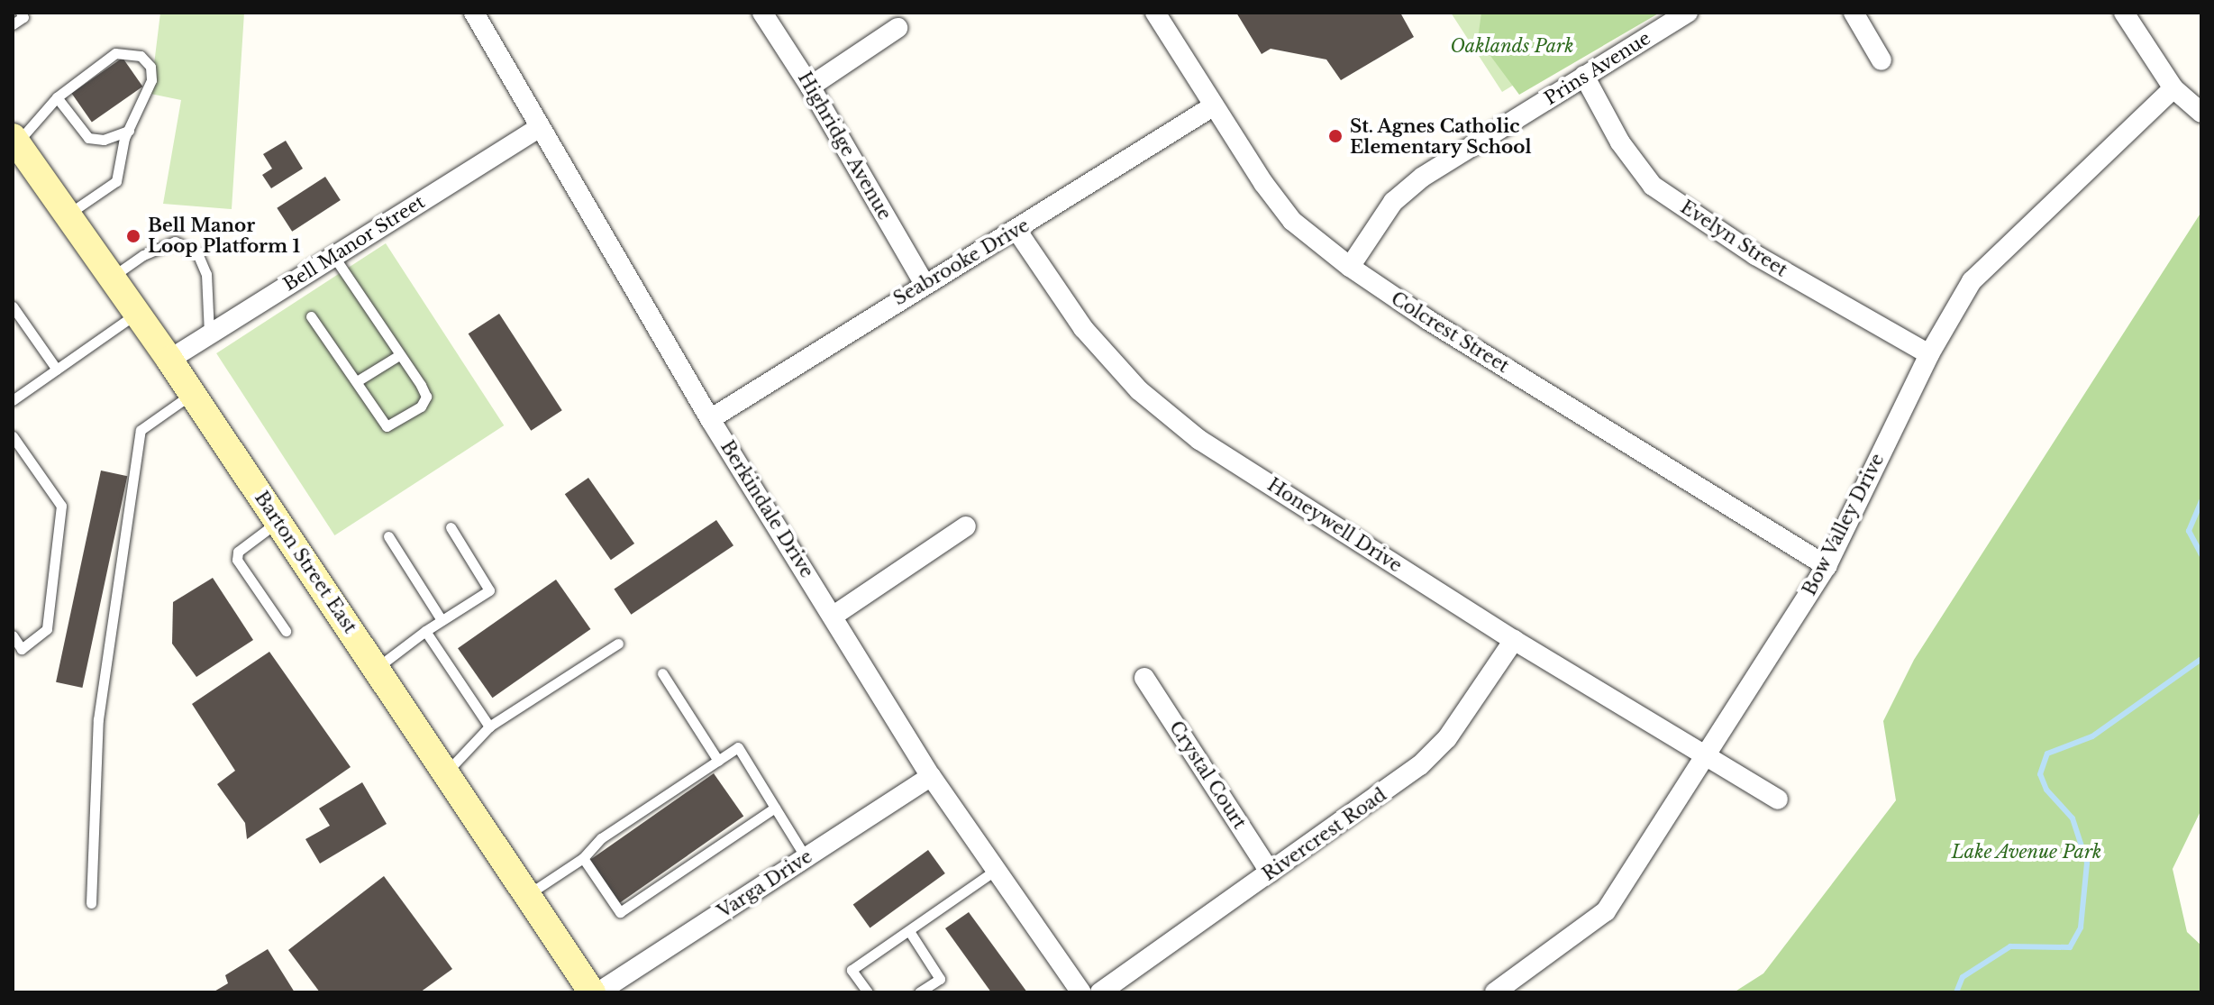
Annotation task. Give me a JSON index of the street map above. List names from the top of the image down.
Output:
{
  "streets": {
    "main road": ["Barton Street East"],
    "street": [
      "Prins Avenue",
      "Highridge Avenue",
      "Evelyn Street",
      "Bell Manor Street",
      "Seabrooke Drive",
      "Colcrest Street",
      "Berkindale Drive",
      "Bow Valley Drive",
      "Honeywell Drive",
      "Crystal Court",
      "Rivercrest Road",
      "Varga Drive"
    ]
  },
  "crossings": [
    ["Prins Avenue", "Evelyn Street"],
    ["Prins Avenue", "Colcrest Street"],
    ["Highridge Avenue", "Seabrooke Drive"],
    ["Evelyn Street", "Bow Valley Drive"],
    ["Bell Manor Street", "Berkindale Drive"],
    ["Bell Manor Street", "Barton Street East"],
    ["Seabrooke Drive", "Colcrest Street"],
    ["Seabrooke Drive", "Berkindale Drive"],
    ["Seabrooke Drive", "Honeywell Drive"],
    ["Colcrest Street", "Bow Valley Drive"],
    ["Berkindale Drive", "Varga Drive"],
    ["Bow Valley Drive", "Honeywell Drive"],
    ["Honeywell Drive", "Rivercrest Road"],
    ["Crystal Court", "Rivercrest Road"]
  ],
  "parks": ["Oaklands Park", "Lake Avenue Park"],
  "places": ["St. Agnes Catholic Elementary School", "Bell Manor Loop Platform 1"]
}
